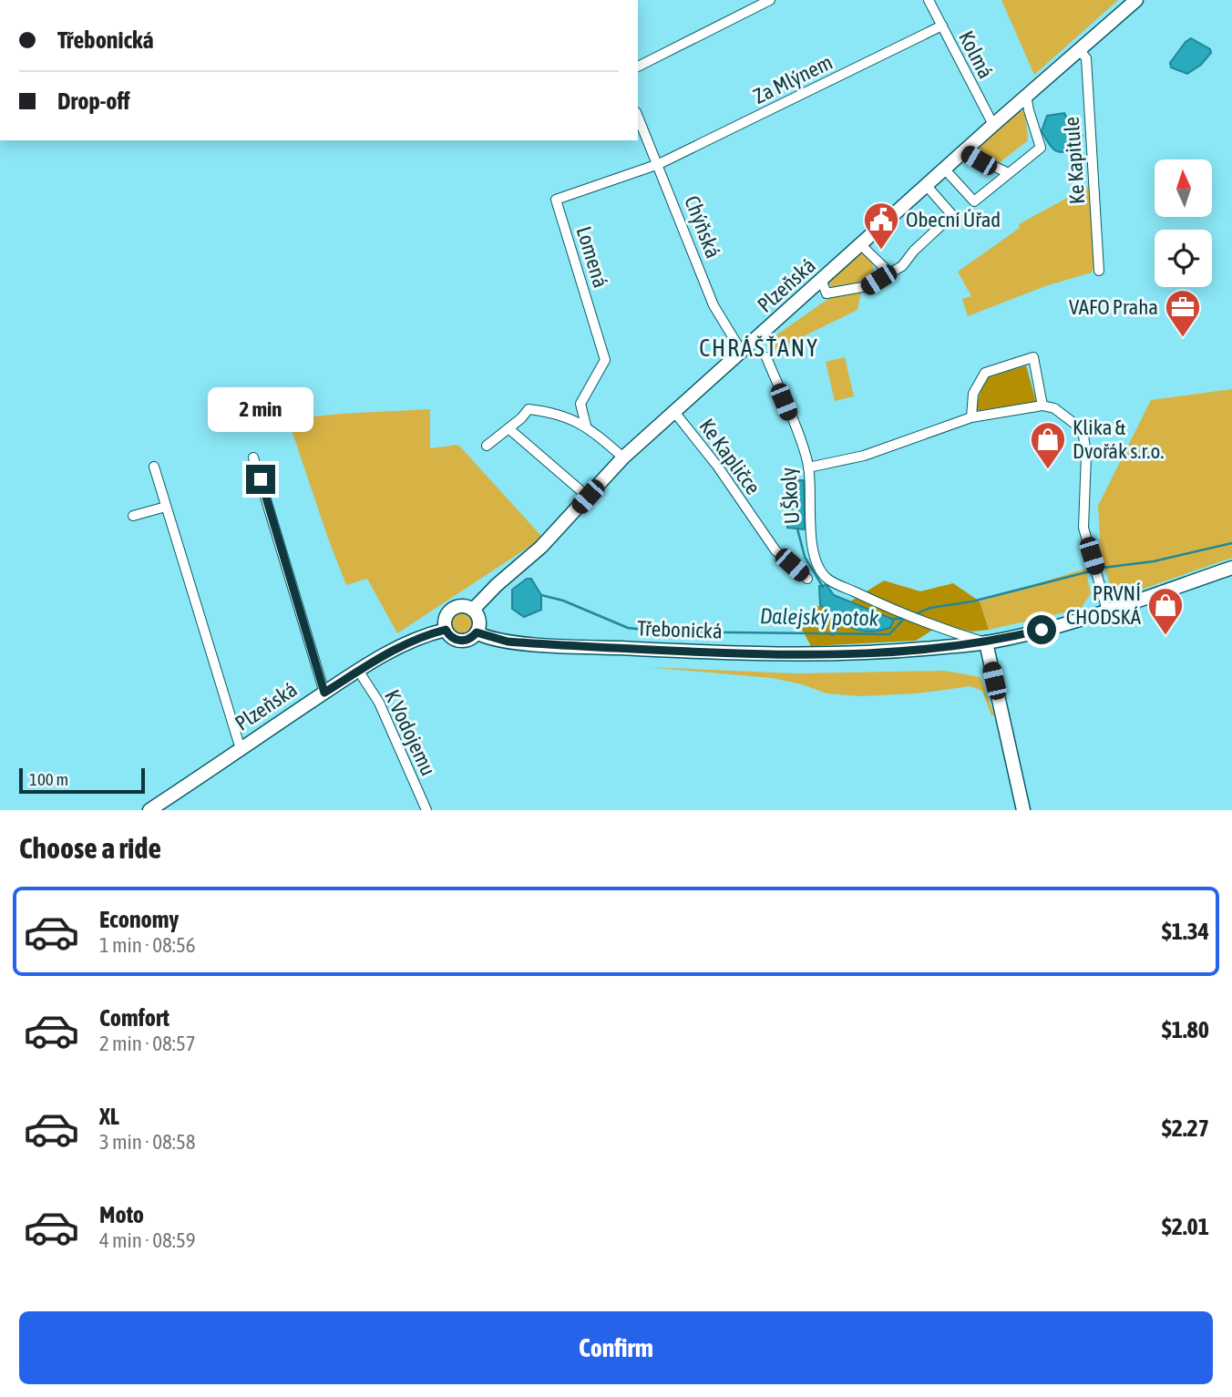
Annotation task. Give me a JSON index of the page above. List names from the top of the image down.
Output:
{
  "streets": {
    "main road": ["Plzeňská", "Třebonická"],
    "street": [
      "Kolmá",
      "Za Mlýnem",
      "Ke Kapitule",
      "Chýňská",
      "Lomená",
      "Ke Kapličce",
      "U Školy",
      "K Vodojemu"
    ]
  },
  "crossings": [
    ["Kolmá", "Za Mlýnem"],
    ["Kolmá", "Plzeňská"],
    ["Za Mlýnem", "Chýňská"],
    ["Za Mlýnem", "Lomená"],
    ["Ke Kapitule", "Plzeňská"],
    ["Chýňská", "Lomená"],
    ["Chýňská", "Plzeňská"],
    ["Plzeňská", "Ke Kapličce"],
    ["Plzeňská", "Třebonická"],
    ["Plzeňská", "K Vodojemu"],
    ["U Školy", "Třebonická"]
  ],
  "districts": ["CHRÁŠŤANY"],
  "water": ["Dalejský potok"],
  "places": {
    "public building": ["Obecní Úřad"],
    "office": ["VAFO Praha"],
    "shop": ["Klika & Dvořák s.r.o.", "PRVNÍ CHODSKÁ"]
  },
  "scale_bar": "100 m",
  "north": "top",
  "page": {
    "banner": ["Třebonická", "Drop-off"],
    "bubble": "2 min",
    "scale": "100 m",
    "heading": "Choose a ride",
    "list": [
      {
        "name": "Economy",
        "note": "1 min · 08:56",
        "value": "$1.34"
      },
      {
        "name": "Comfort",
        "note": "2 min · 08:57",
        "value": "$1.80"
      },
      {
        "name": "XL",
        "note": "3 min · 08:58",
        "value": "$2.27"
      },
      {
        "name": "Moto",
        "note": "4 min · 08:59",
        "value": "$2.01"
      }
    ],
    "buttons": "Confirm"
  }
}
